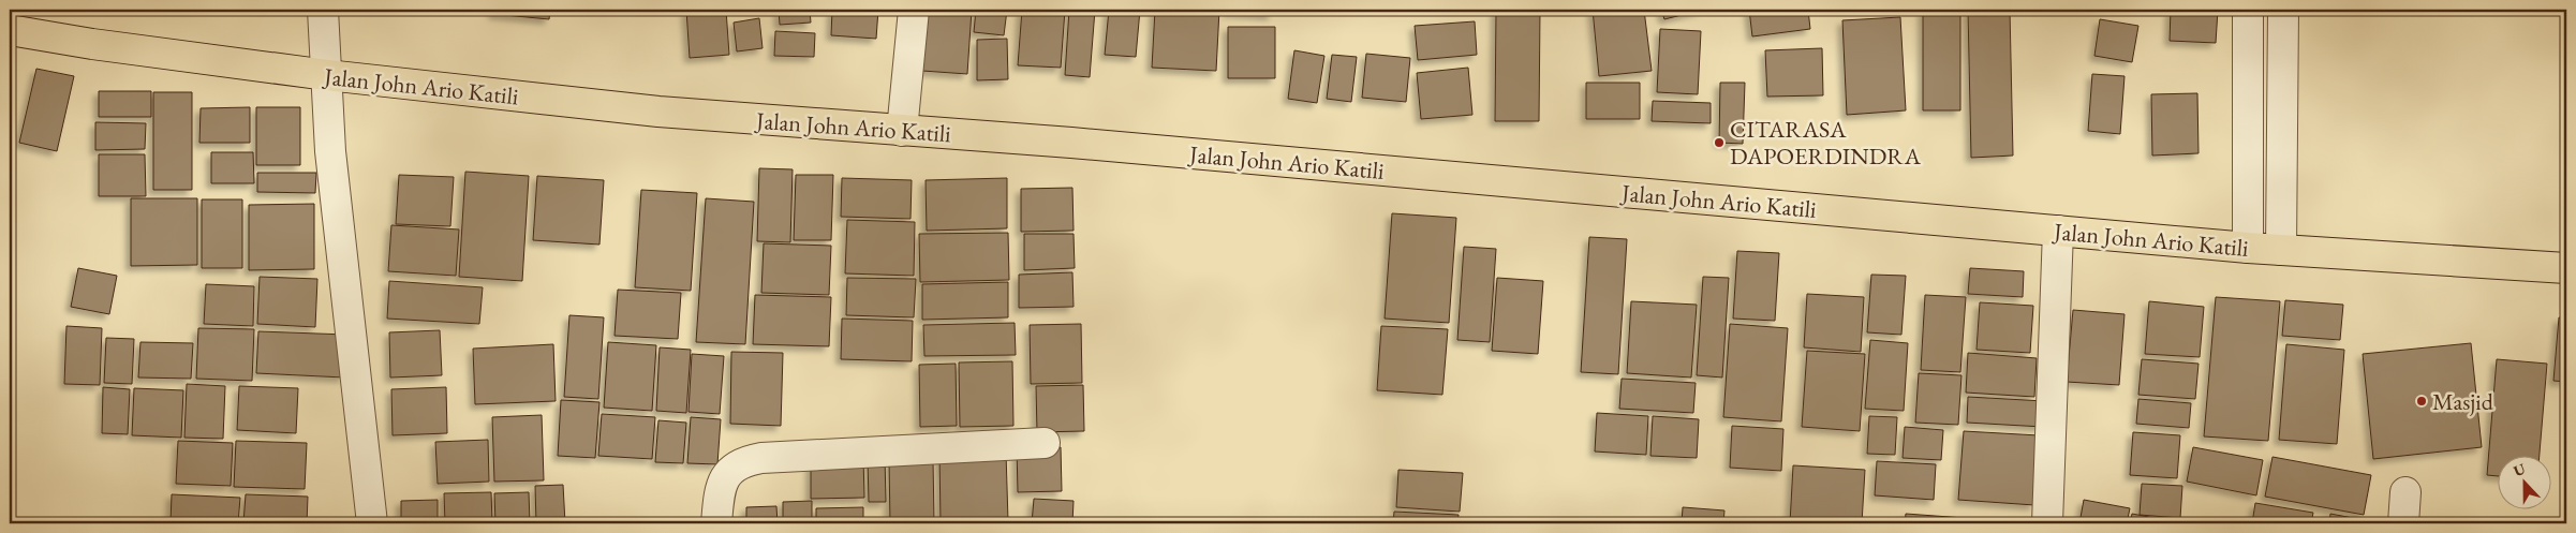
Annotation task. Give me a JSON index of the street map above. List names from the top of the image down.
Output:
{
  "streets": {
    "main road": ["Jalan John Ario Katili"]
  },
  "places": ["CITARASA DAPOERDINDRA", "Masjid"],
  "north": "top"
}
